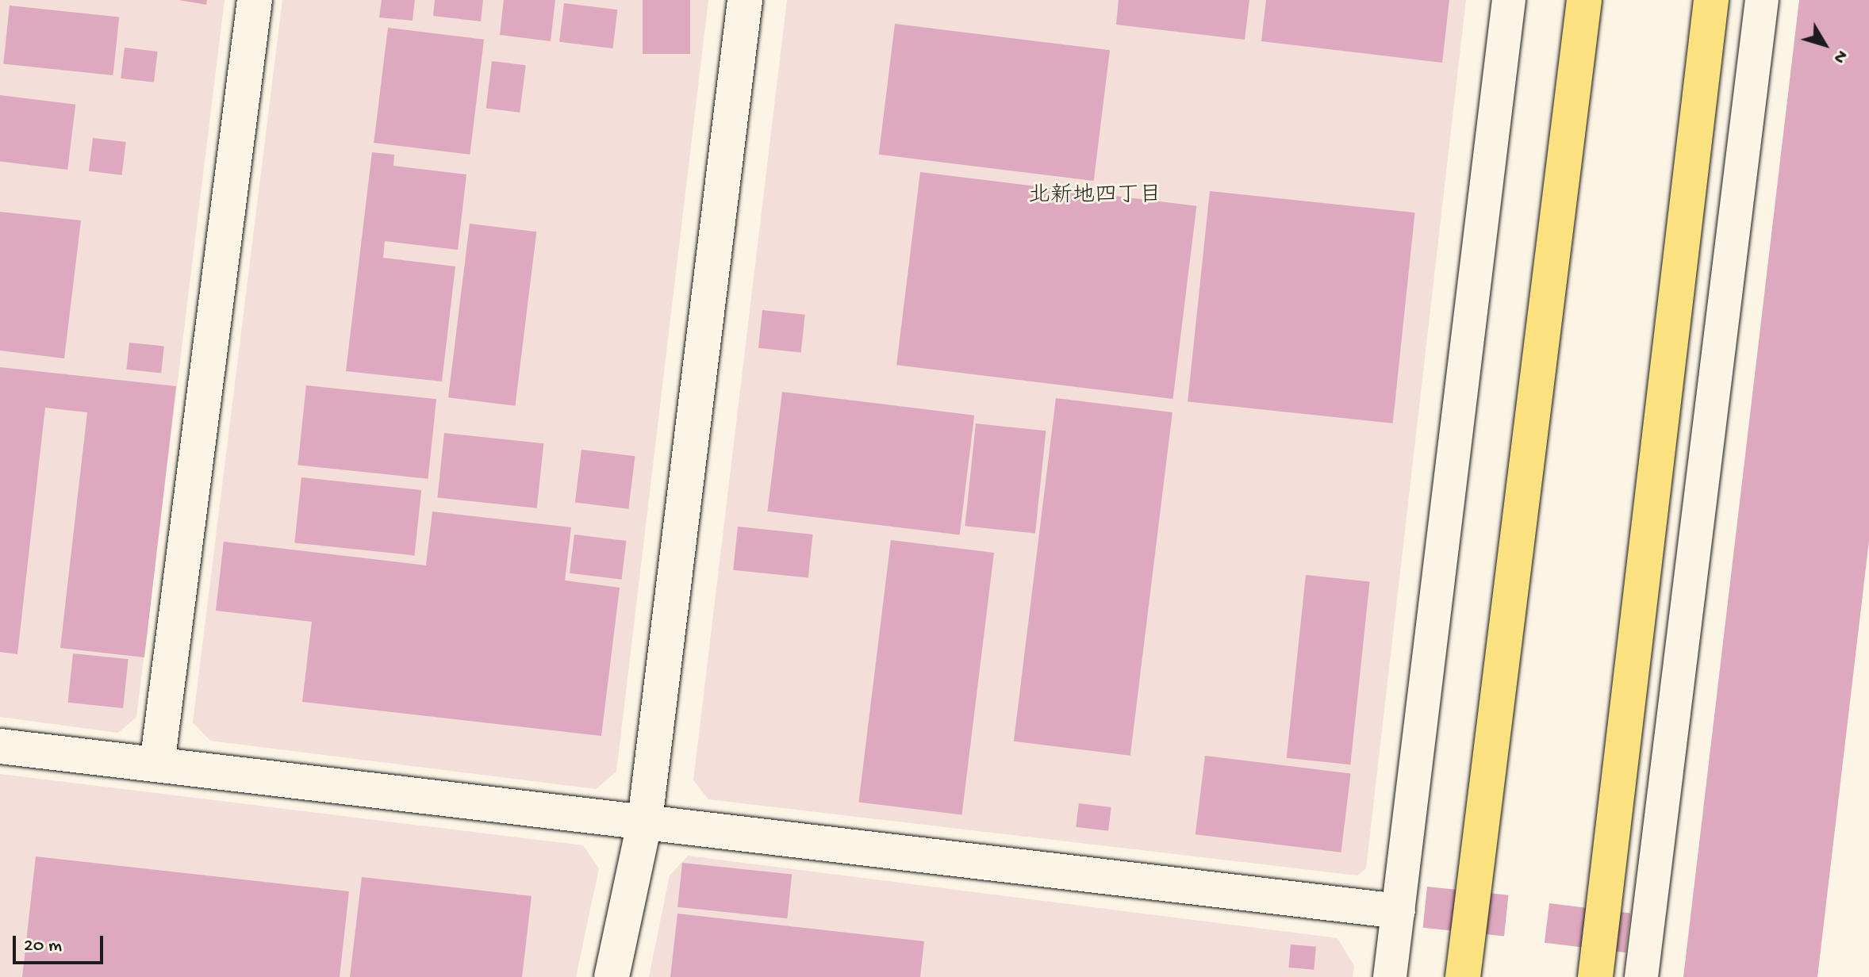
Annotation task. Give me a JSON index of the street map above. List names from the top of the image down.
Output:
{
  "districts": ["北新地四丁目"],
  "scale_bar": "20 m",
  "north": "bottom right"
}
